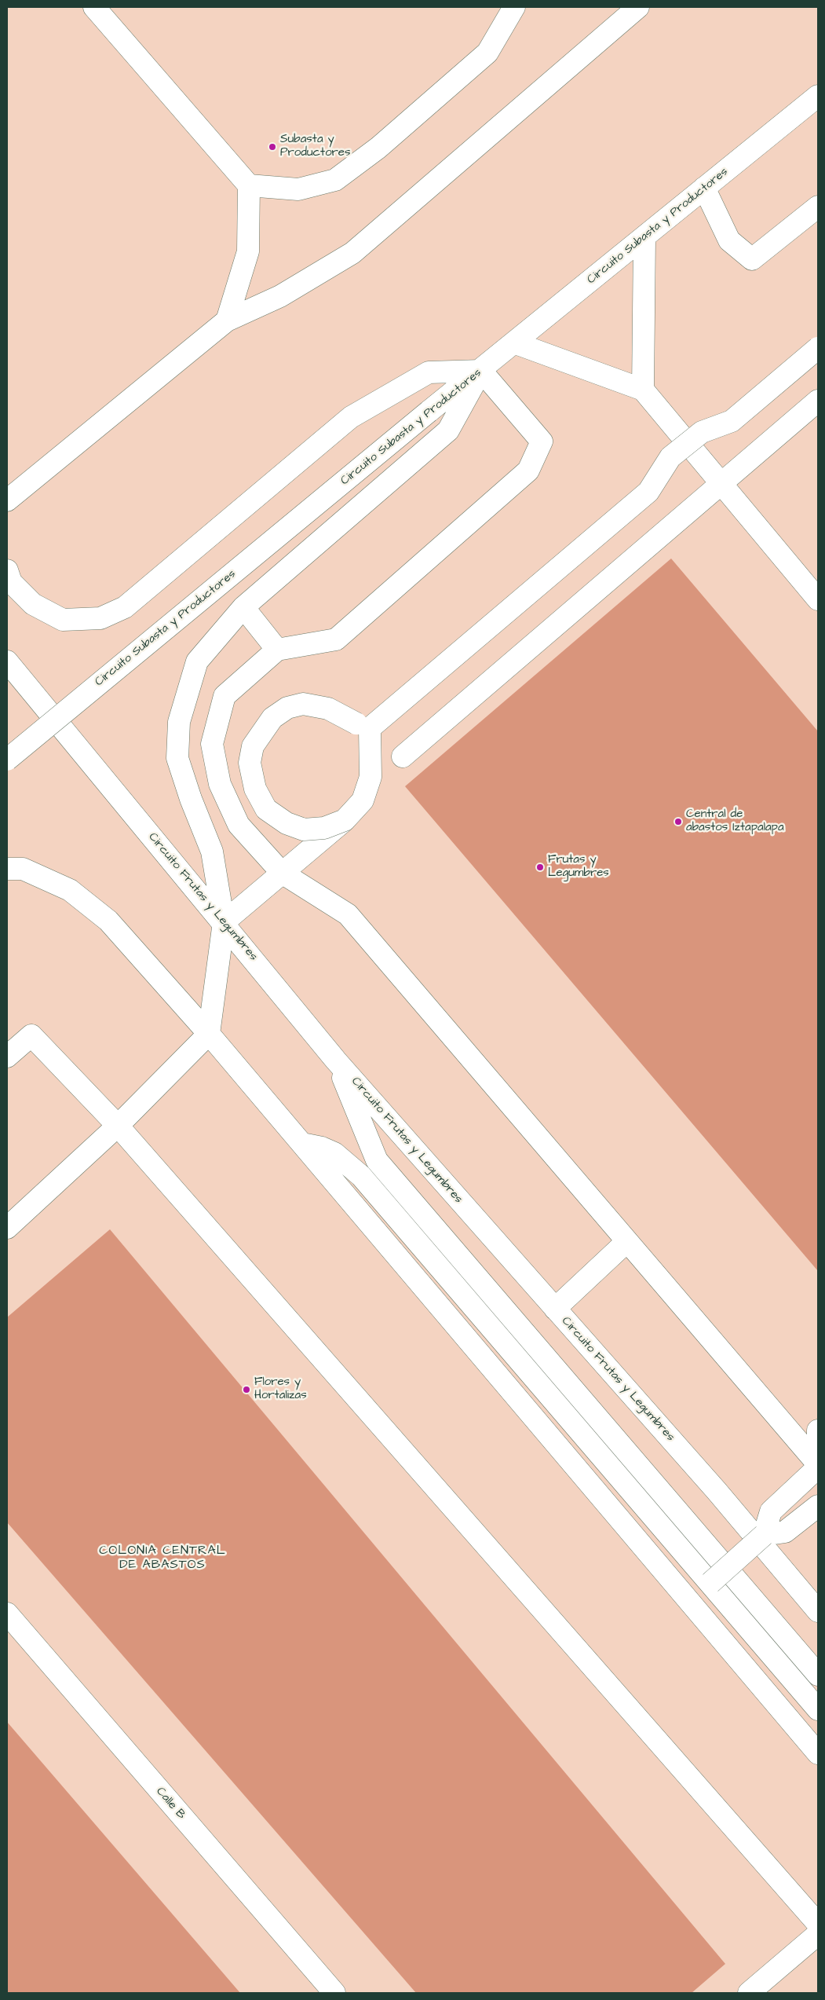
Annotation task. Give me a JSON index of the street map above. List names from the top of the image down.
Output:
{
  "streets": {
    "street": ["Circuito Subasta y Productores", "Circuito Frutas y Legumbres", "Calle B"]
  },
  "districts": ["COLONIA CENTRAL DE ABASTOS"],
  "places": [
    "Subasta y Productores",
    "Central de abastos Iztapalapa",
    "Frutas y Legumbres",
    "Flores y Hortalizas"
  ]
}
